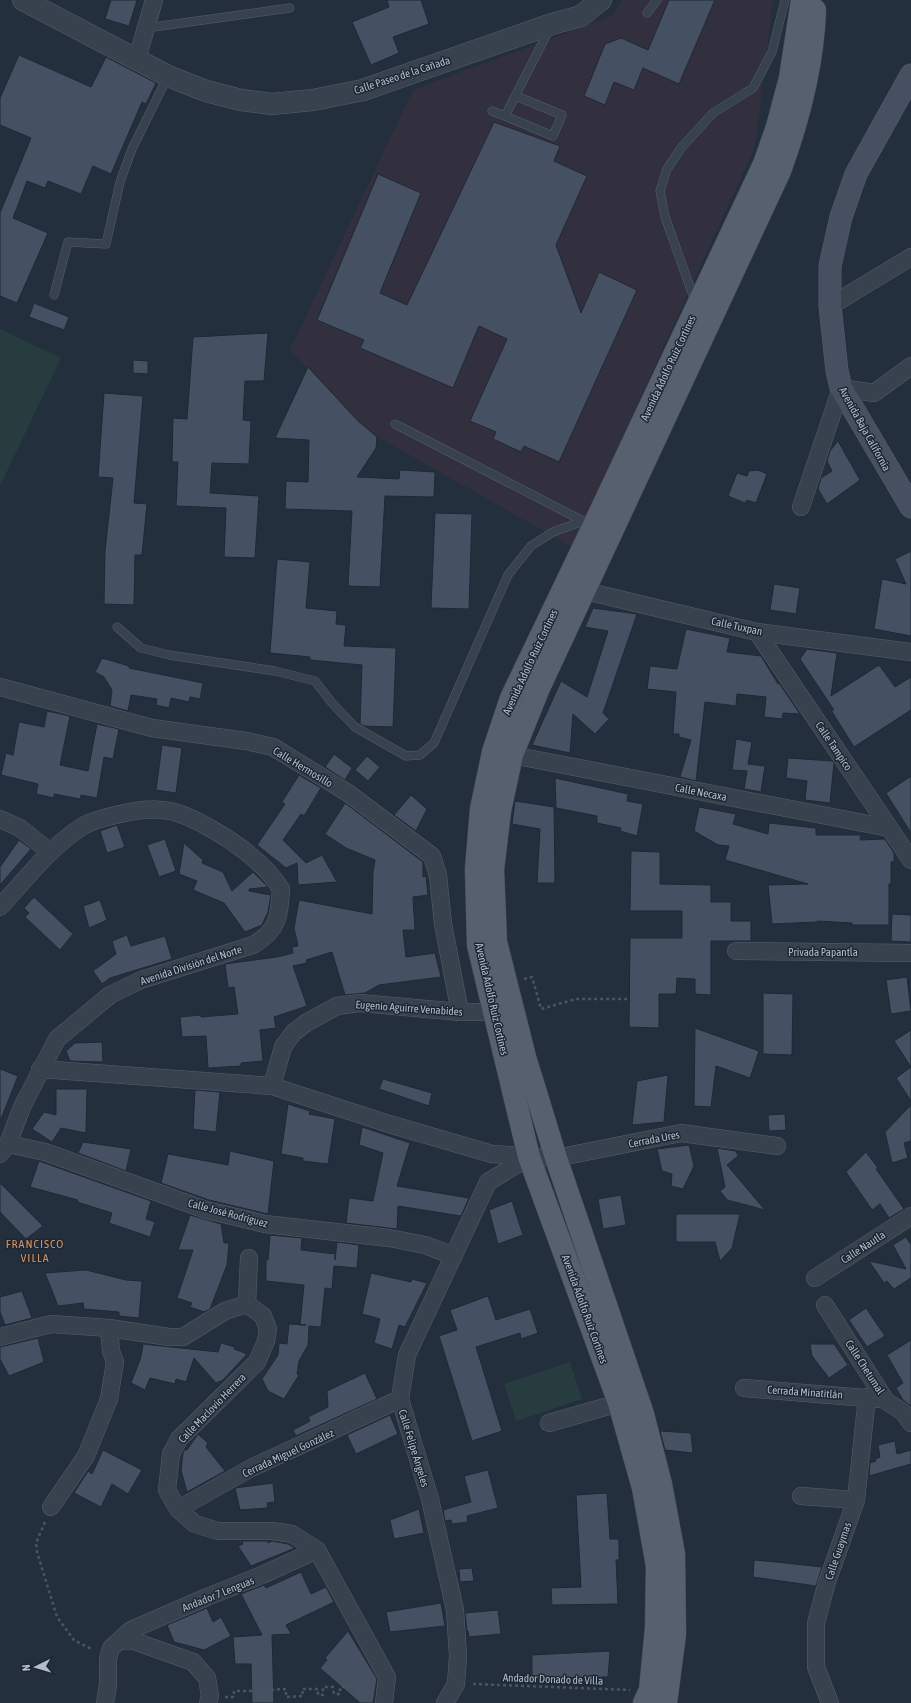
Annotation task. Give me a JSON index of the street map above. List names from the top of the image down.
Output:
{
  "streets": {
    "main road": ["Avenida Adolfo Ruiz Cortines", "Avenida Baja California"],
    "street": [
      "Calle Paseo de la Cañada",
      "Calle Tuxpan",
      "Calle Tampico",
      "Calle Hermosillo",
      "Calle Necaxa",
      "Privada Papantla",
      "Avenida División del Norte",
      "Eugenio Aguirre Venabides",
      "Cerrada Ures",
      "Calle José Rodríguez",
      "Calle Nautla",
      "Calle Chetumal",
      "Cerrada Minatitlán",
      "Calle Maclovio Herrera",
      "Calle Felipe Ángeles",
      "Cerrada Miguel González",
      "Calle Guaymas",
      "Andador 7 Lenguas"
    ],
    "path": ["Andador Donado de Villa"]
  },
  "crossings": [
    ["Avenida Adolfo Ruiz Cortines", "Calle Tuxpan"],
    ["Avenida Adolfo Ruiz Cortines", "Calle Necaxa"],
    ["Avenida Adolfo Ruiz Cortines", "Eugenio Aguirre Venabides"],
    ["Avenida Adolfo Ruiz Cortines", "Cerrada Ures"],
    ["Avenida Adolfo Ruiz Cortines", "Calle Felipe Ángeles"],
    ["Avenida Adolfo Ruiz Cortines", "Andador Donado de Villa"],
    ["Calle Tuxpan", "Calle Tampico"],
    ["Calle Tampico", "Calle Necaxa"],
    ["Calle Hermosillo", "Eugenio Aguirre Venabides"],
    ["Avenida División del Norte", "Calle José Rodríguez"],
    ["Calle José Rodríguez", "Calle Felipe Ángeles"],
    ["Calle Chetumal", "Cerrada Minatitlán"],
    ["Cerrada Minatitlán", "Calle Guaymas"],
    ["Calle Maclovio Herrera", "Cerrada Miguel González"],
    ["Calle Maclovio Herrera", "Andador 7 Lenguas"],
    ["Calle Felipe Ángeles", "Cerrada Miguel González"],
    ["Calle Felipe Ángeles", "Andador Donado de Villa"]
  ],
  "districts": ["FRANCISCO VILLA"],
  "north": "left"
}
